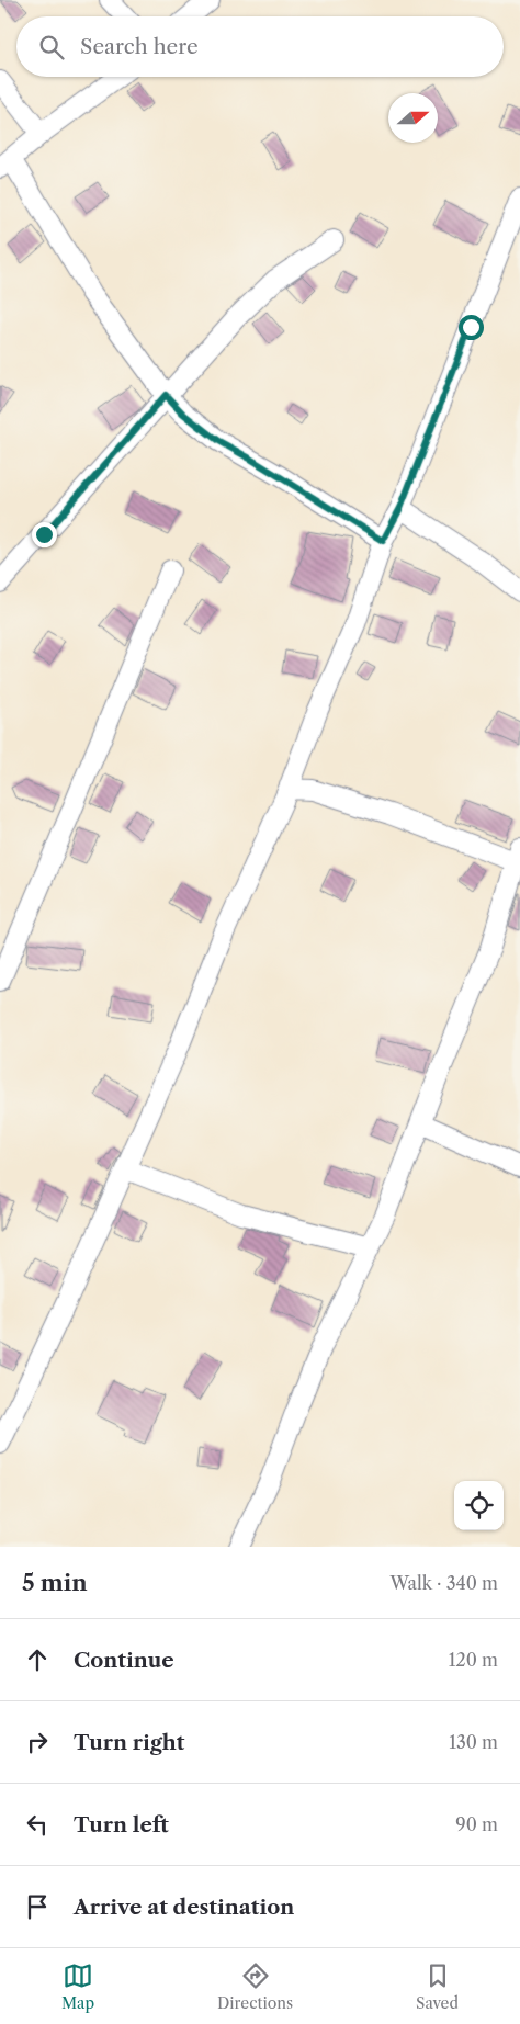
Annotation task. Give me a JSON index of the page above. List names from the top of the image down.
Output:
{
  "north": "right",
  "page": {
    "search": "Search here",
    "heading": ["5 min", "Walk · 340 m"],
    "list": [
      ["Continue", "120 m"],
      ["Turn right", "130 m"],
      ["Turn left", "90 m"],
      "Arrive at destination"
    ],
    "nav": ["Map", "Directions", "Saved"]
  }
}
